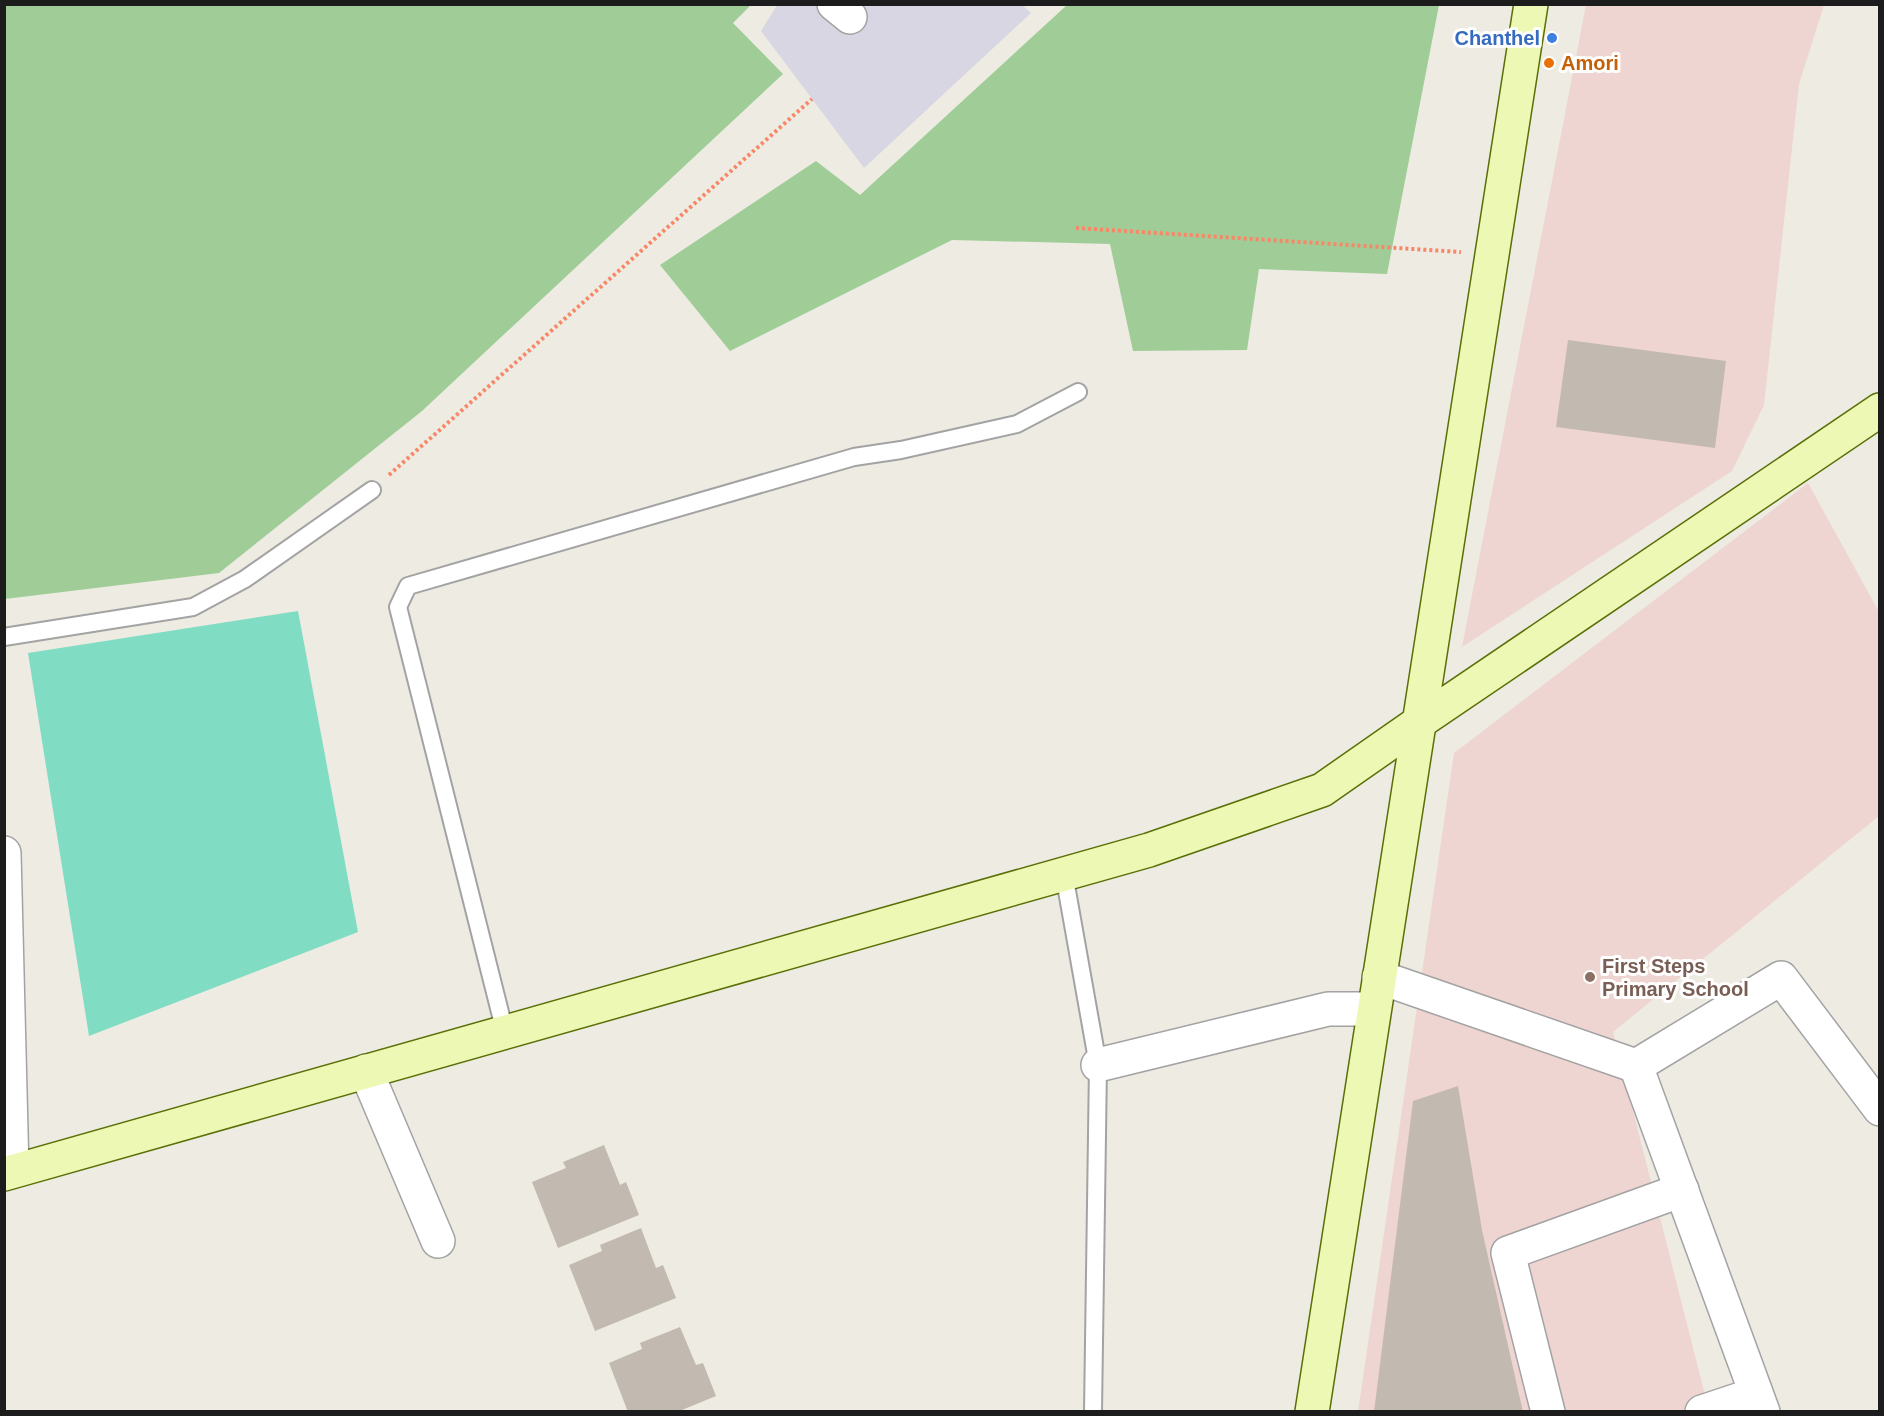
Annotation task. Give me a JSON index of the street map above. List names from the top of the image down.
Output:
{
  "places": ["Chanthel", "Amori", "First Steps Primary School"]
}
